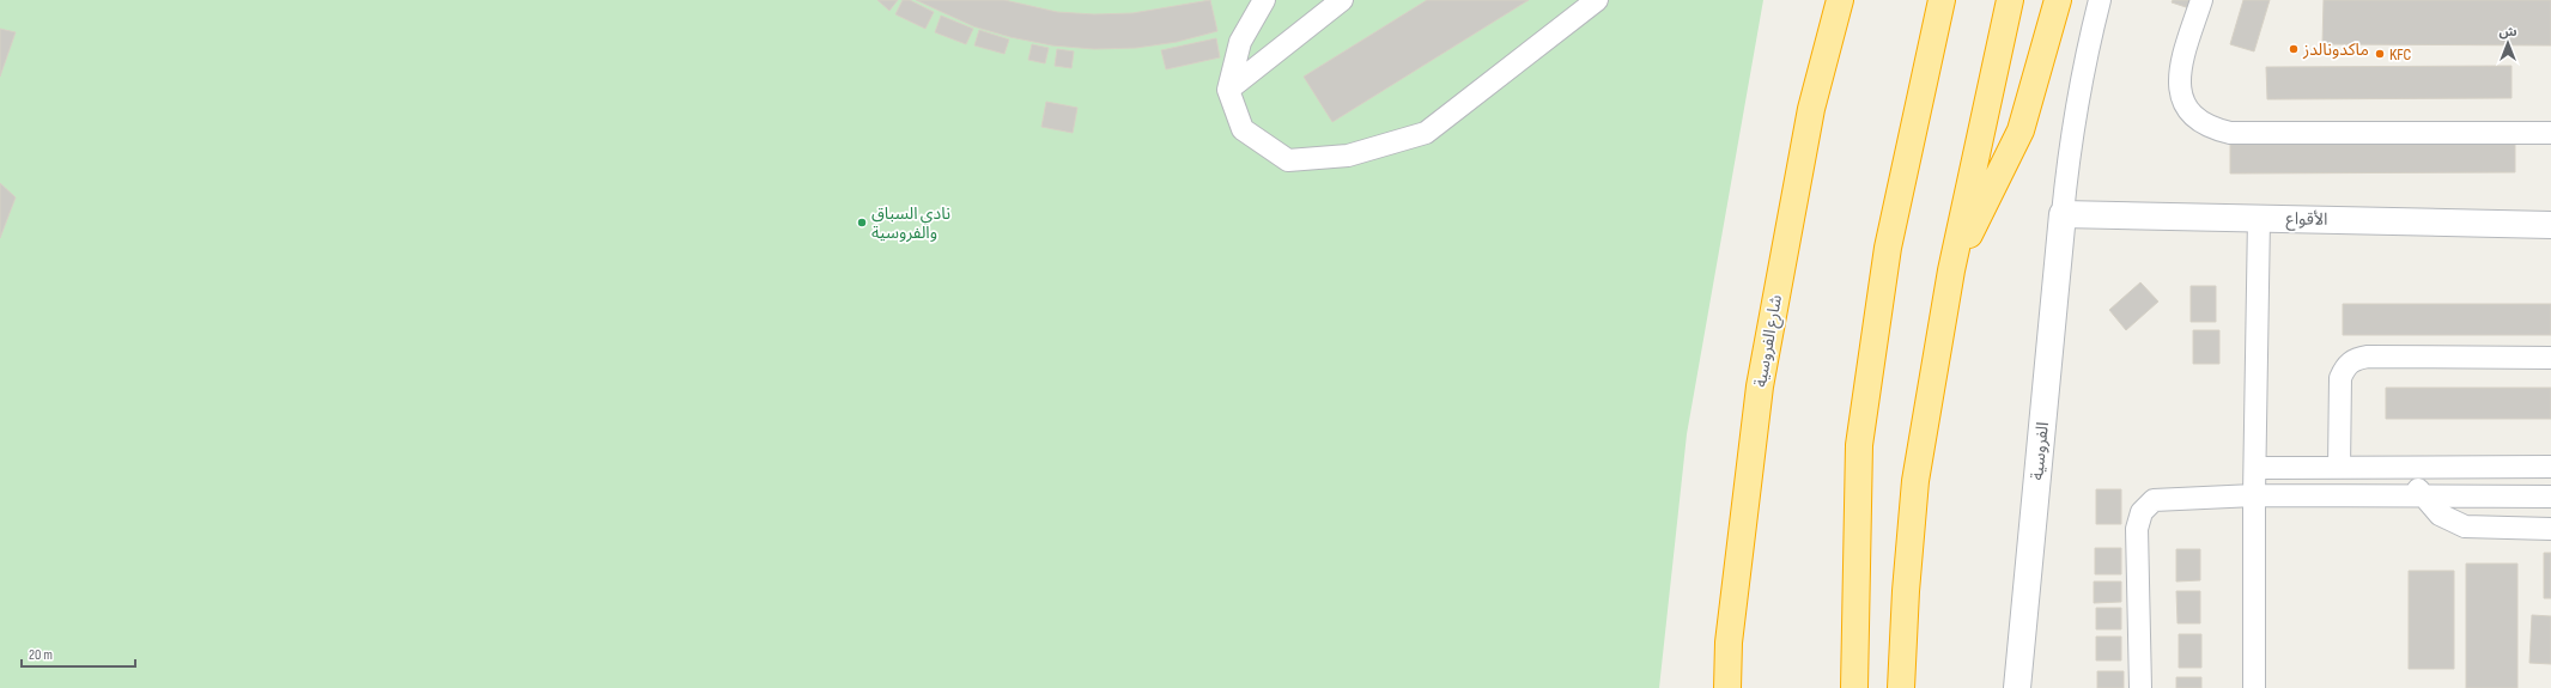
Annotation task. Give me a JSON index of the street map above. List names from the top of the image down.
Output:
{
  "streets": {
    "highway": ["شارع الفروسية"],
    "street": ["الأقواع", "الفروسية"]
  },
  "crossings": [
    ["الأقواع", "الفروسية"]
  ],
  "places": ["ماكدونالدز", "KFC", "نادي السباق والفروسية"],
  "scale_bar": "20 m",
  "north": "top"
}
